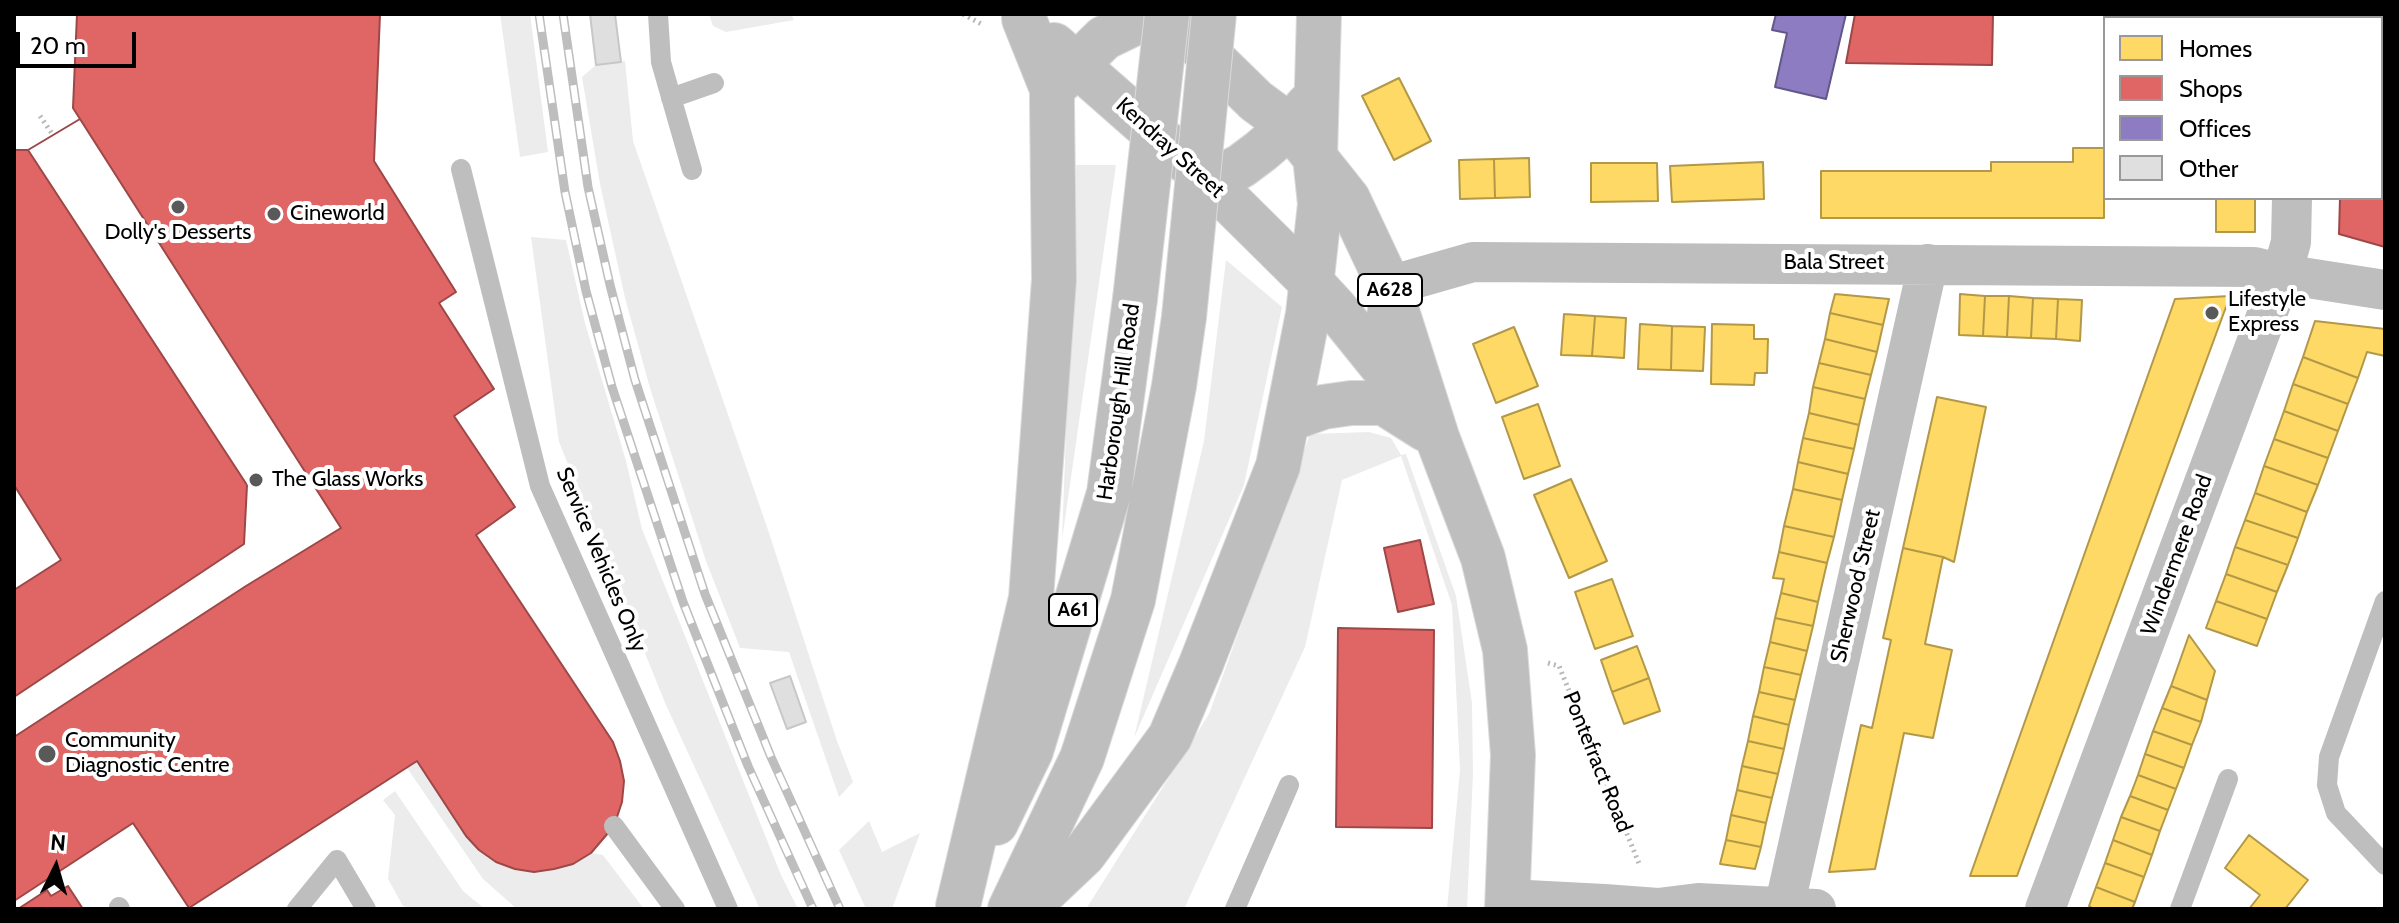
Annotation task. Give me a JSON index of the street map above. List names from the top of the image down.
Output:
{
  "streets": {
    "highway": [
      "Kendray Street",
      "A628",
      "Harborough Hill Road",
      "A61"
    ],
    "street": ["Bala Street", "Windermere Road", "Sherwood Street"],
    "lane": ["Service Vehicles Only"],
    "path": ["Pontefract Road"]
  },
  "crossings": [
    ["Kendray Street", "A628"],
    ["Kendray Street", "A61"],
    ["Bala Street", "A628"],
    ["Bala Street", "Windermere Road"],
    ["Bala Street", "Sherwood Street"],
    ["A628", "Pontefract Road"],
    ["Harborough Hill Road", "A61"]
  ],
  "places": [
    "Dolly's Desserts",
    "Cineworld",
    "Lifestyle Express",
    "The Glass Works",
    "Community Diagnostic Centre"
  ],
  "legend": [
    "Homes",
    "Shops",
    "Offices",
    "Other"
  ],
  "scale_bar": "20 m",
  "north": "top"
}
